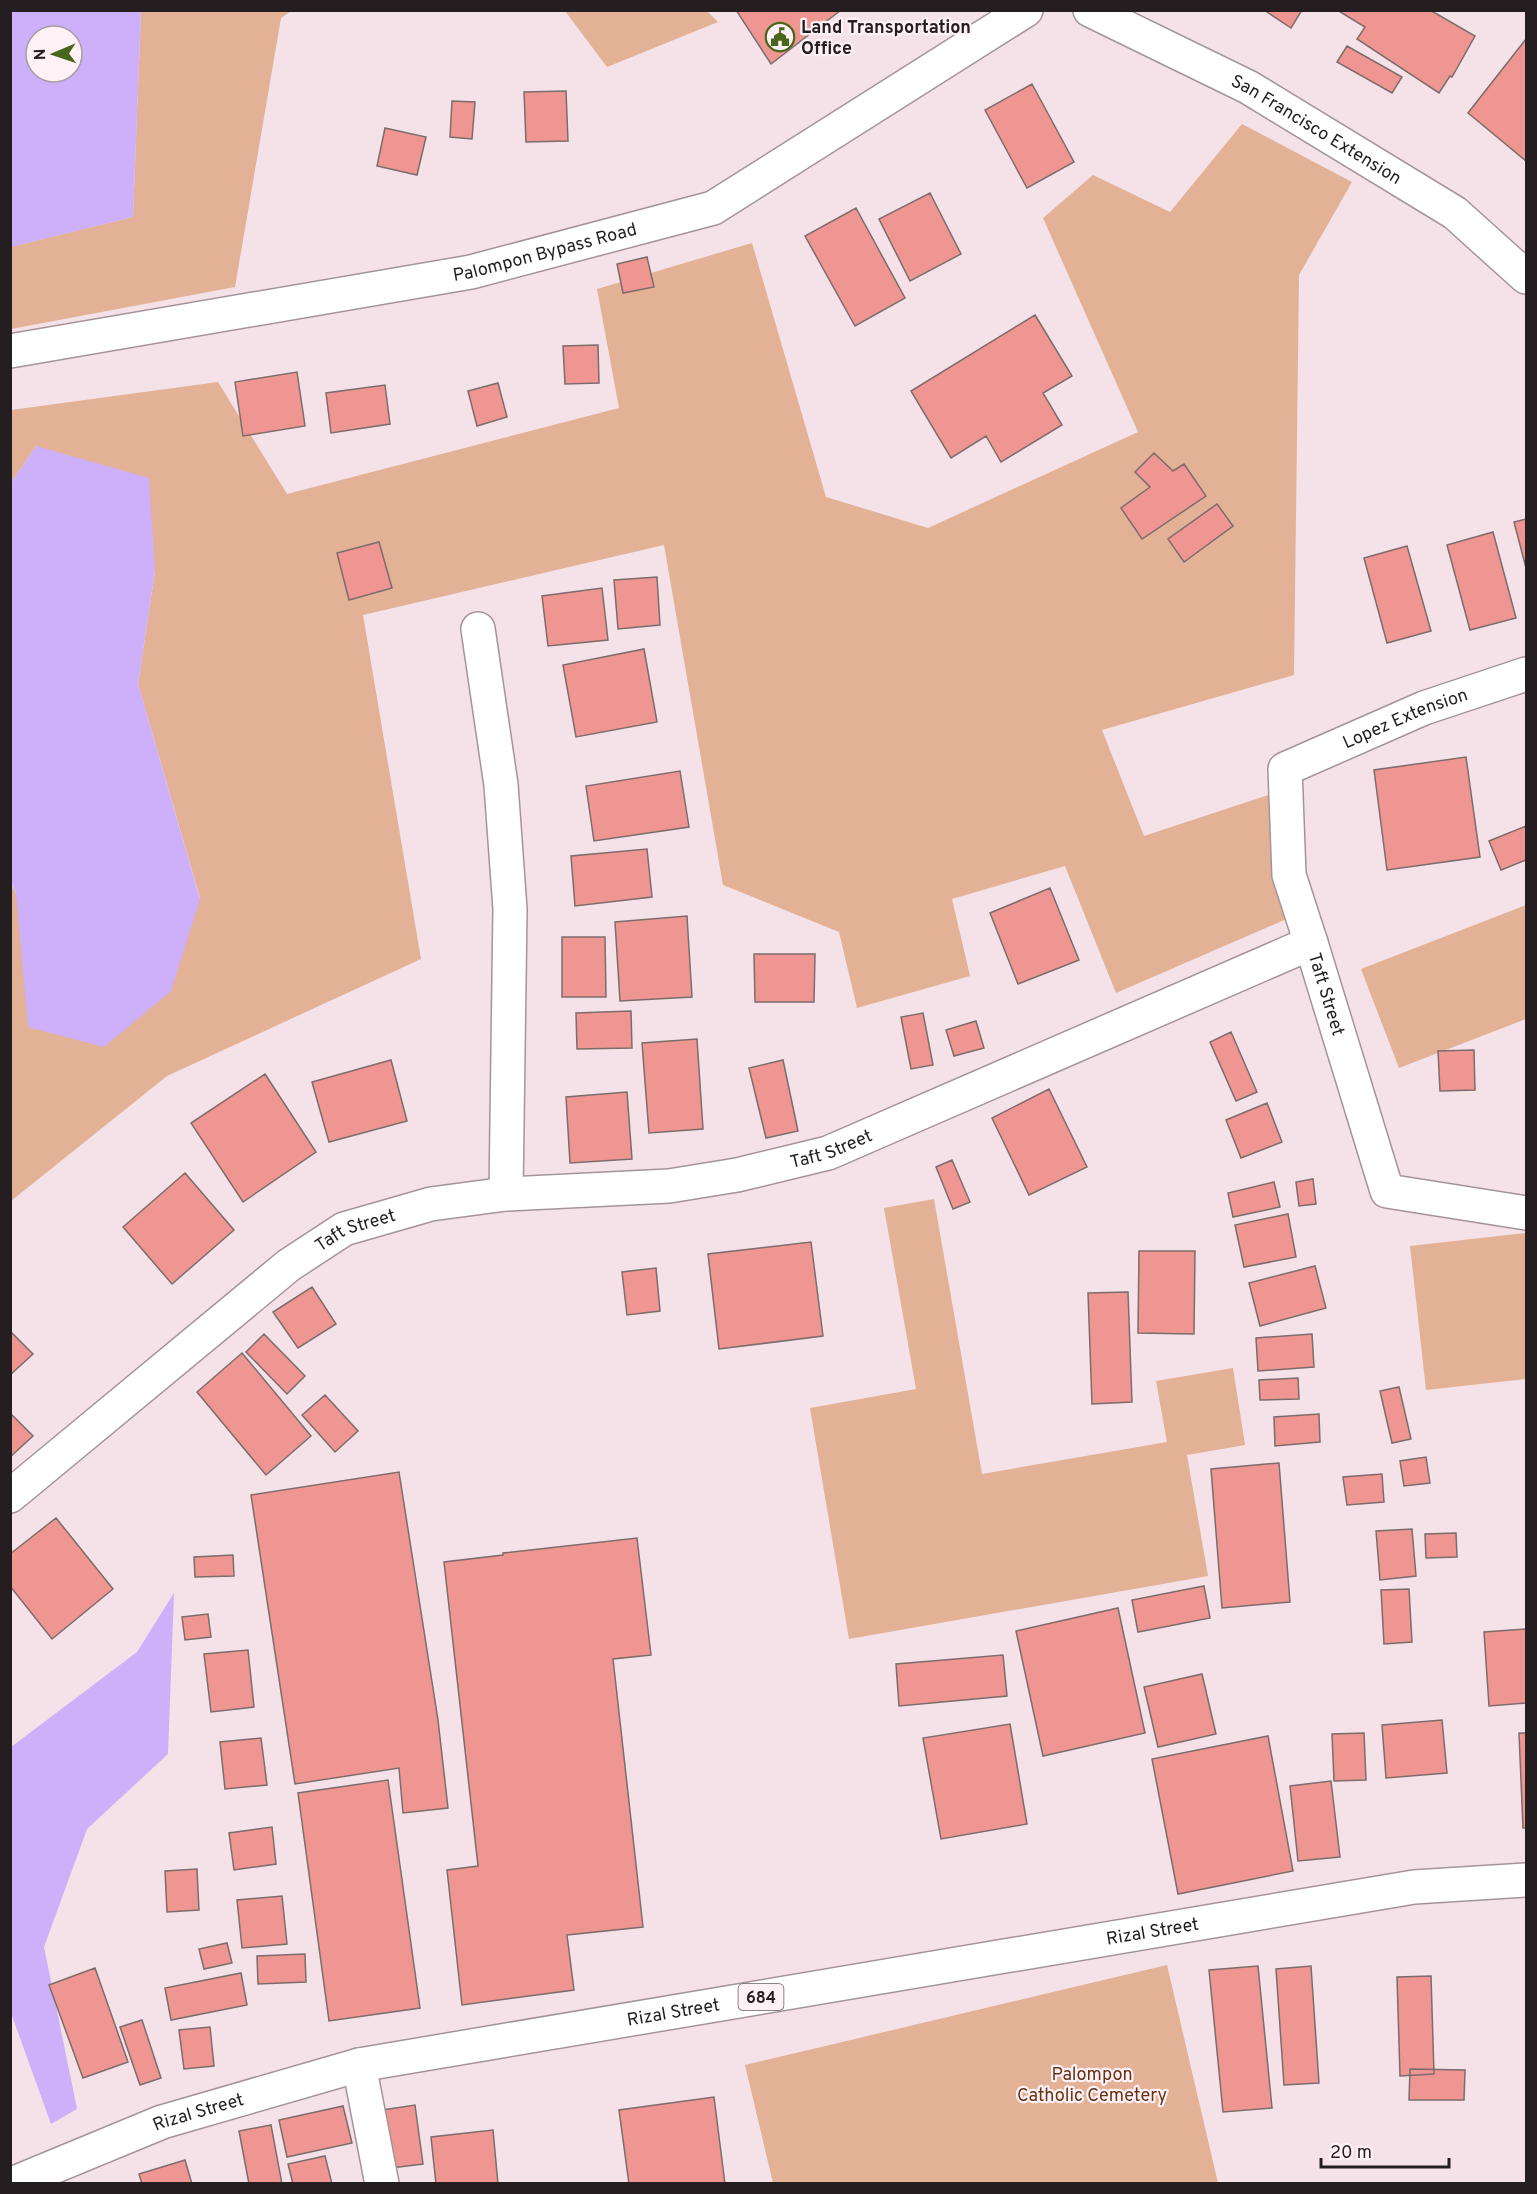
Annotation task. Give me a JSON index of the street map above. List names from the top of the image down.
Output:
{
  "streets": {
    "street": [
      "San Francisco Extension",
      "Palompon Bypass Road",
      "Lopez Extension",
      "Taft Street",
      "Rizal Street",
      "684"
    ]
  },
  "crossings": [
    ["Lopez Extension", "Taft Street"]
  ],
  "parks": ["Palompon Catholic Cemetery"],
  "places": {
    "public building": ["Land Transportation Office"]
  },
  "scale_bar": "20 m",
  "north": "left"
}
